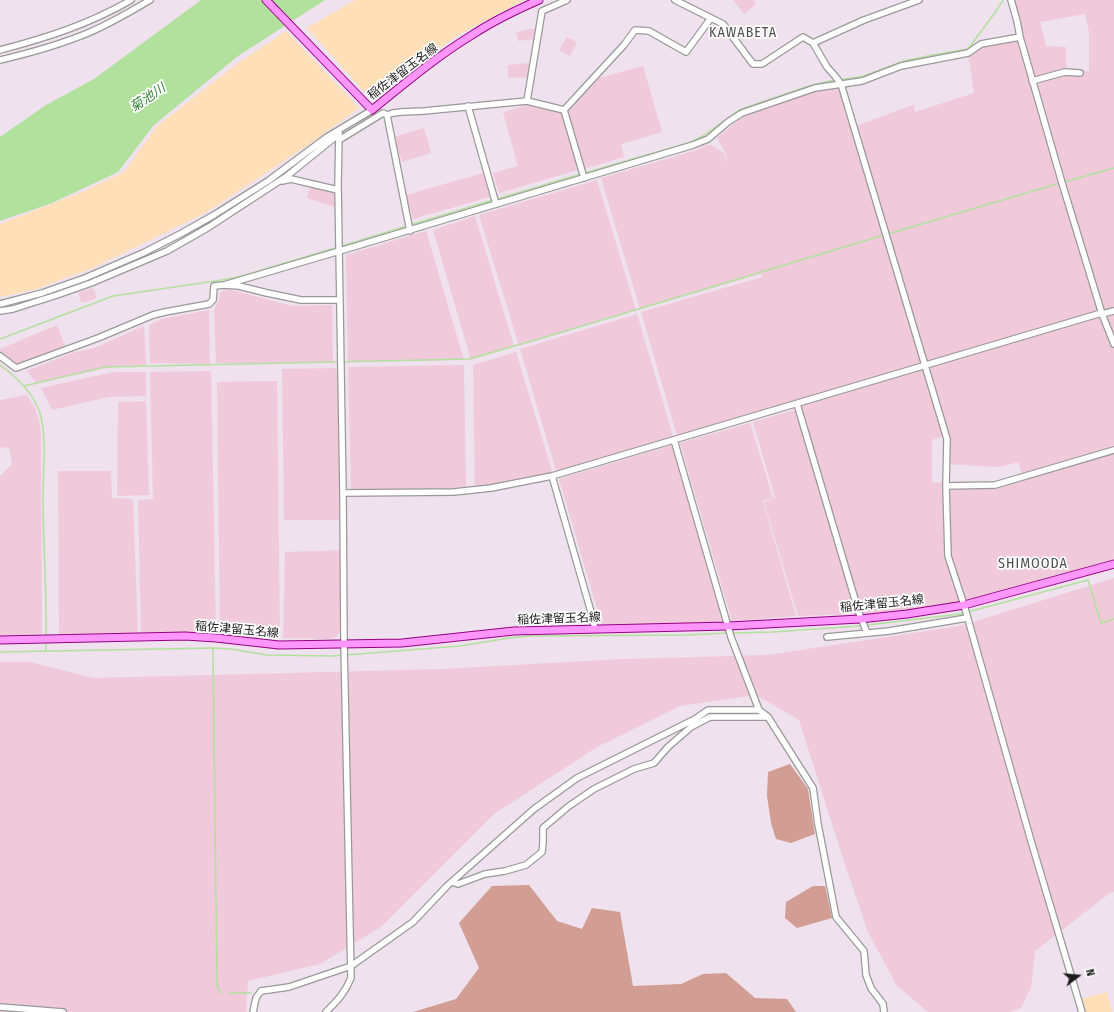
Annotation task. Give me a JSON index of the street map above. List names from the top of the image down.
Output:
{
  "streets": {
    "main road": ["稲佐津留玉名線"]
  },
  "districts": ["KAWABETA", "SHIMOODA"],
  "water": ["菊池川"],
  "north": "right"
}
